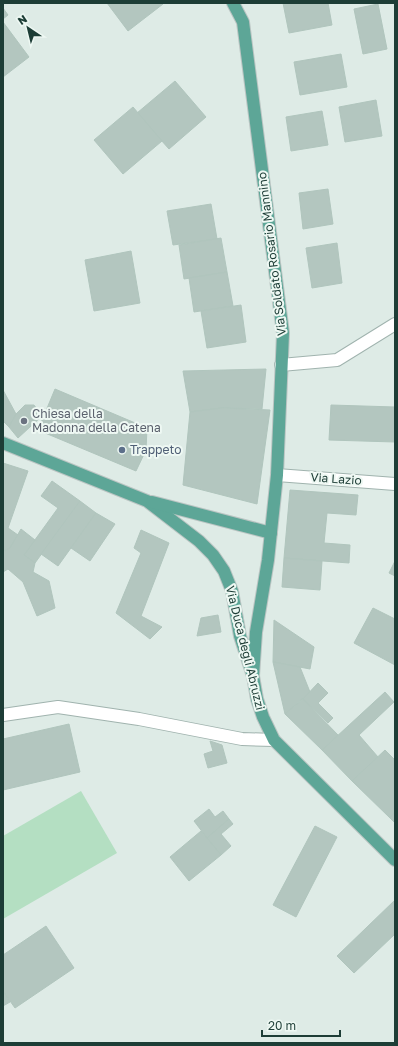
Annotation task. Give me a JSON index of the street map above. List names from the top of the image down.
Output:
{
  "streets": {
    "main road": ["Via Soldato Rosario Mannino", "Via Duca degli Abruzzi"],
    "street": ["Via Lazio"]
  },
  "crossings": [
    ["Via Soldato Rosario Mannino", "Via Lazio"],
    ["Via Soldato Rosario Mannino", "Via Duca degli Abruzzi"]
  ],
  "places": ["Chiesa della Madonna della Catena", "Trappeto"],
  "scale_bar": "20 m",
  "north": "top left"
}
